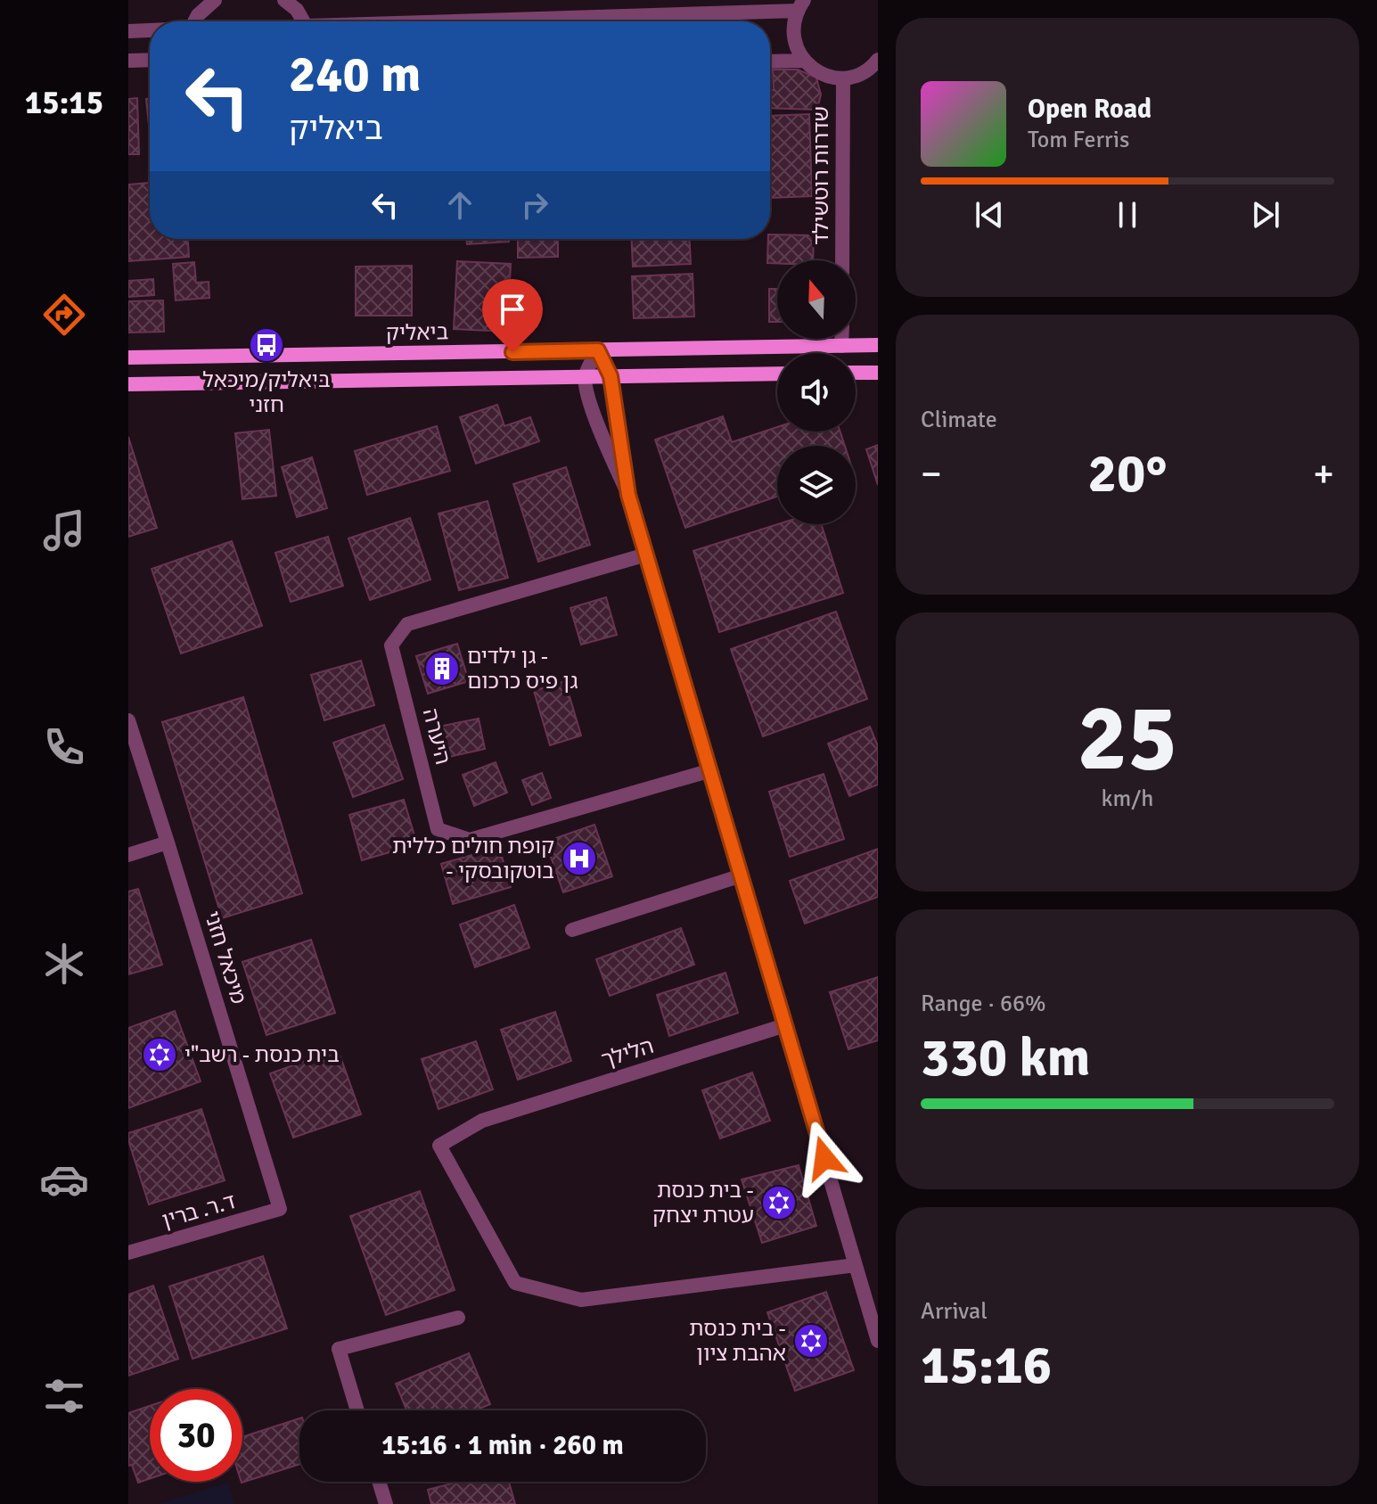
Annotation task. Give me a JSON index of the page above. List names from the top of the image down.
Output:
{
  "streets": {
    "main road": ["ביאליק"],
    "street": [
      "שדרות רוטשילד",
      "היערה",
      "מיכאל חזני",
      "הלילך",
      "ד.ר. ברין"
    ]
  },
  "crossings": [
    ["מיכאל חזני", "ד.ר. ברין"]
  ],
  "places": {
    "bus stop": ["ביאליק/מיכאל חזני"],
    "building": ["גן ילדים - גן פיס כרכום"],
    "hospital": ["קופת חולים כללית - בוטקובסקי"],
    "synagogue": ["בית כנסת - רשב\"י", "בית כנסת - עטרת יצחק", "בית כנסת - אהבת ציון"]
  },
  "north": "top",
  "page": {
    "tabs": "15:15",
    "turn": ["240 m", "ביאליק"],
    "song": ["Open Road", "Tom Ferris"],
    "tile": [
      "Climate",
      ["25", "km/h"],
      ["Range · 66%", "330 km"],
      ["Arrival", "15:16"]
    ],
    "heat": ["−", "20°", "+"],
    "limit": "30",
    "trip": "15:16 · 1 min · 260 m"
  }
}
